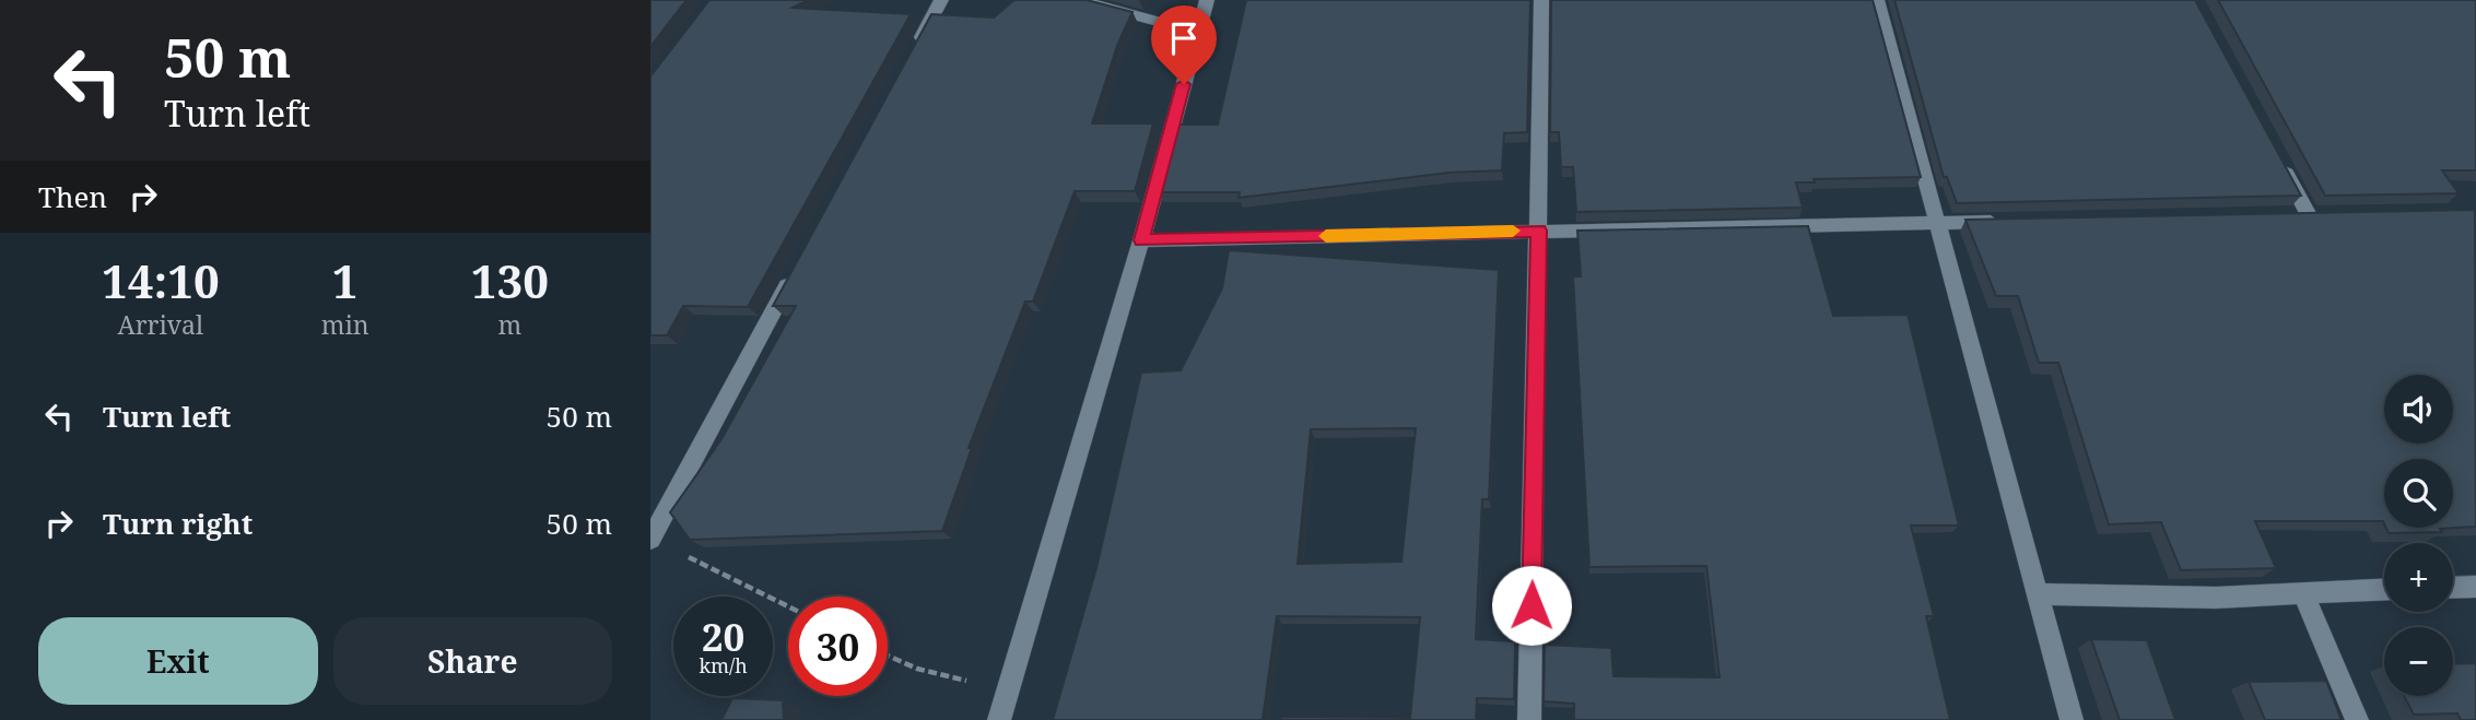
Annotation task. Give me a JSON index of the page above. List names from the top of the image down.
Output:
{
  "page": {
    "turn": ["50 m", "Turn left"],
    "then": "Then",
    "eta": [
      "14:10",
      "Arrival",
      "1",
      "min",
      "130",
      "m"
    ],
    "list": [
      {
        "name": "Turn left",
        "value": "50 m"
      },
      {
        "name": "Turn right",
        "value": "50 m"
      }
    ],
    "map_buttons": ["+", "−"],
    "speed": "20 km/h",
    "limit": "30",
    "buttons": ["Exit", "Share"]
  }
}
